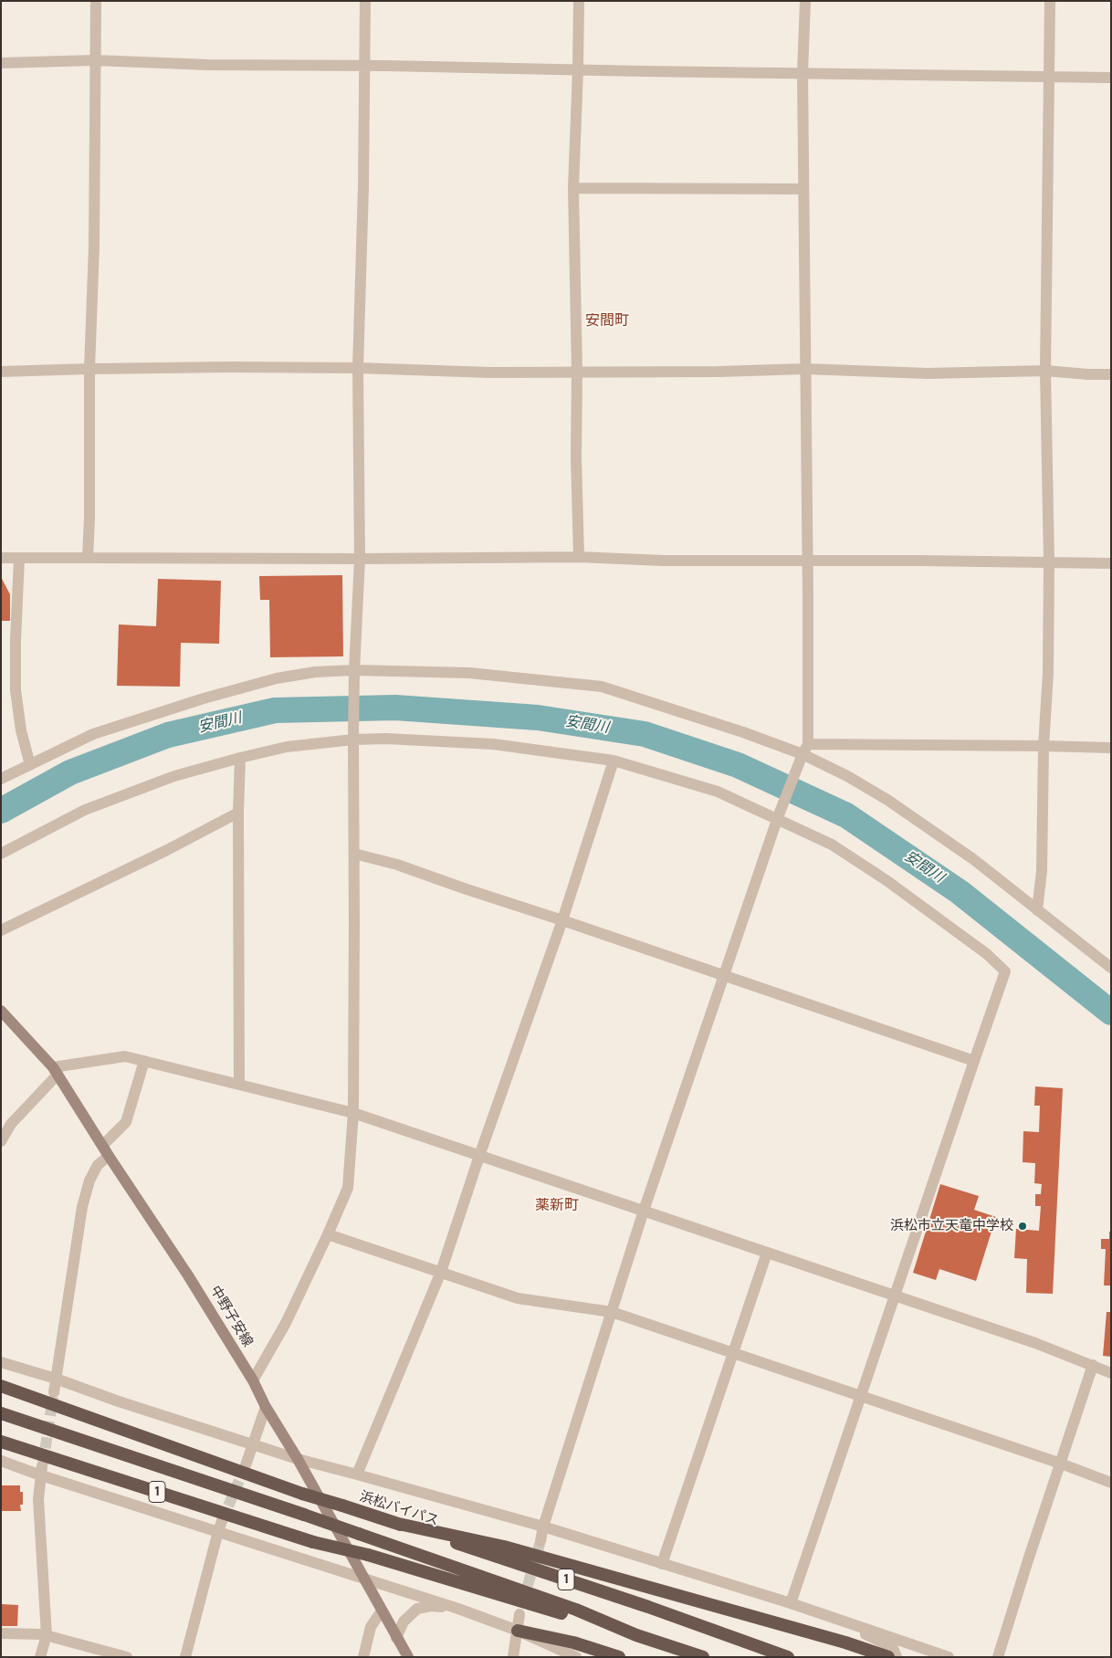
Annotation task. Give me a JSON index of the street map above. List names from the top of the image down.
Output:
{
  "streets": {
    "highway": ["1", "浜松バイパス"],
    "main road": ["中野子安線"]
  },
  "crossings": [
    ["1", "浜松バイパス"]
  ],
  "districts": ["安間町", "薬新町"],
  "water": ["安間川"],
  "places": ["浜松市立天竜中学校"]
}
